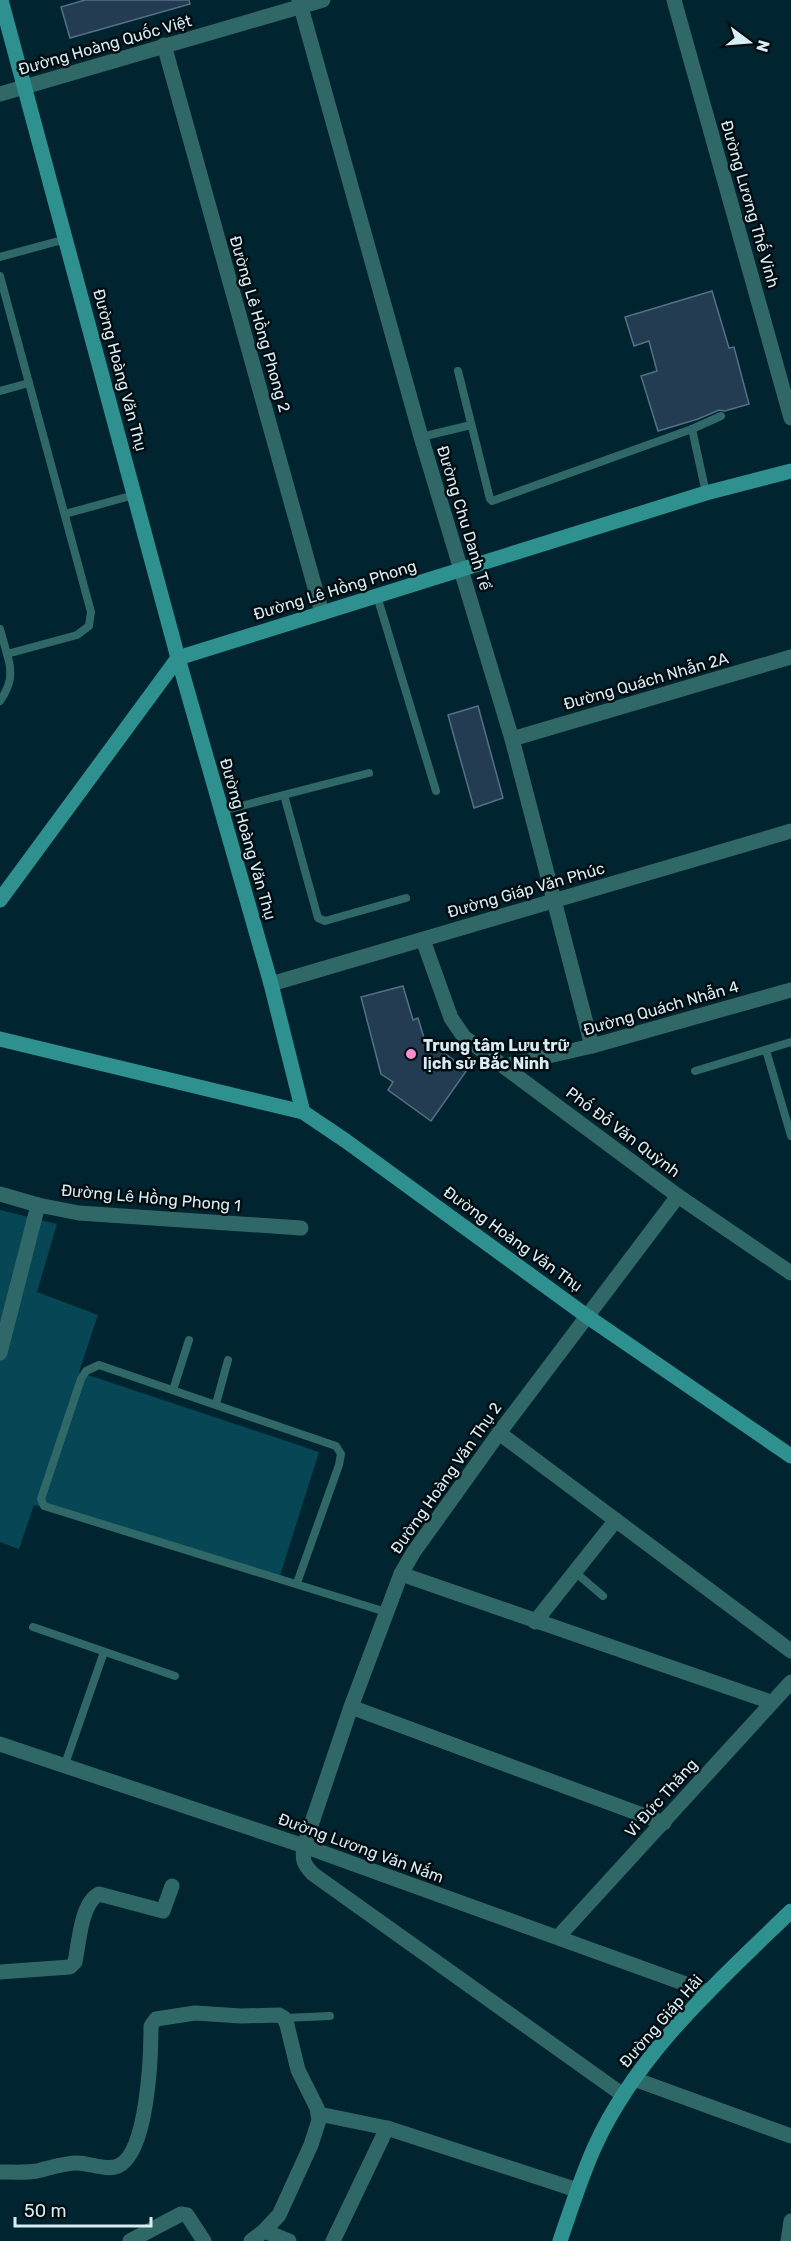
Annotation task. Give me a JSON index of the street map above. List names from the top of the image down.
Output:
{
  "streets": {
    "street": [
      "Đường Hoàng Quốc Việt",
      "Đường Lương Thế Vinh",
      "Đường Lê Hồng Phong 2",
      "Đường Hoàng Văn Thụ",
      "Đường Chu Danh Tể",
      "Đường Lê Hồng Phong",
      "Đường Quách Nhẫn 2A",
      "Đường Giáp Văn Phúc",
      "Đường Quách Nhẫn 4",
      "Phố Đỗ Văn Quỳnh",
      "Đường Lê Hồng Phong 1",
      "Đường Hoàng Văn Thụ 2",
      "Vi Đức Thăng",
      "Đường Lương Văn Nắm",
      "Đường Giáp Hải"
    ]
  },
  "crossings": [
    ["Đường Hoàng Quốc Việt", "Đường Lê Hồng Phong 2"],
    ["Đường Hoàng Quốc Việt", "Đường Hoàng Văn Thụ"],
    ["Đường Hoàng Quốc Việt", "Đường Chu Danh Tể"],
    ["Đường Lê Hồng Phong 2", "Đường Lê Hồng Phong"],
    ["Đường Hoàng Văn Thụ", "Đường Lê Hồng Phong"],
    ["Đường Hoàng Văn Thụ", "Đường Giáp Văn Phúc"],
    ["Đường Hoàng Văn Thụ", "Đường Hoàng Văn Thụ 2"],
    ["Đường Chu Danh Tể", "Đường Lê Hồng Phong"],
    ["Đường Chu Danh Tể", "Đường Quách Nhẫn 2A"],
    ["Đường Chu Danh Tể", "Đường Giáp Văn Phúc"],
    ["Đường Chu Danh Tể", "Đường Quách Nhẫn 4"],
    ["Đường Giáp Văn Phúc", "Phố Đỗ Văn Quỳnh"],
    ["Đường Quách Nhẫn 4", "Phố Đỗ Văn Quỳnh"],
    ["Phố Đỗ Văn Quỳnh", "Đường Hoàng Văn Thụ 2"],
    ["Đường Hoàng Văn Thụ 2", "Đường Lương Văn Nắm"],
    ["Vi Đức Thăng", "Đường Lương Văn Nắm"],
    ["Đường Lương Văn Nắm", "Đường Giáp Hải"]
  ],
  "places": ["Trung tâm Lưu trữ lịch sử Bắc Ninh"],
  "scale_bar": "50 m",
  "north": "right"
}
